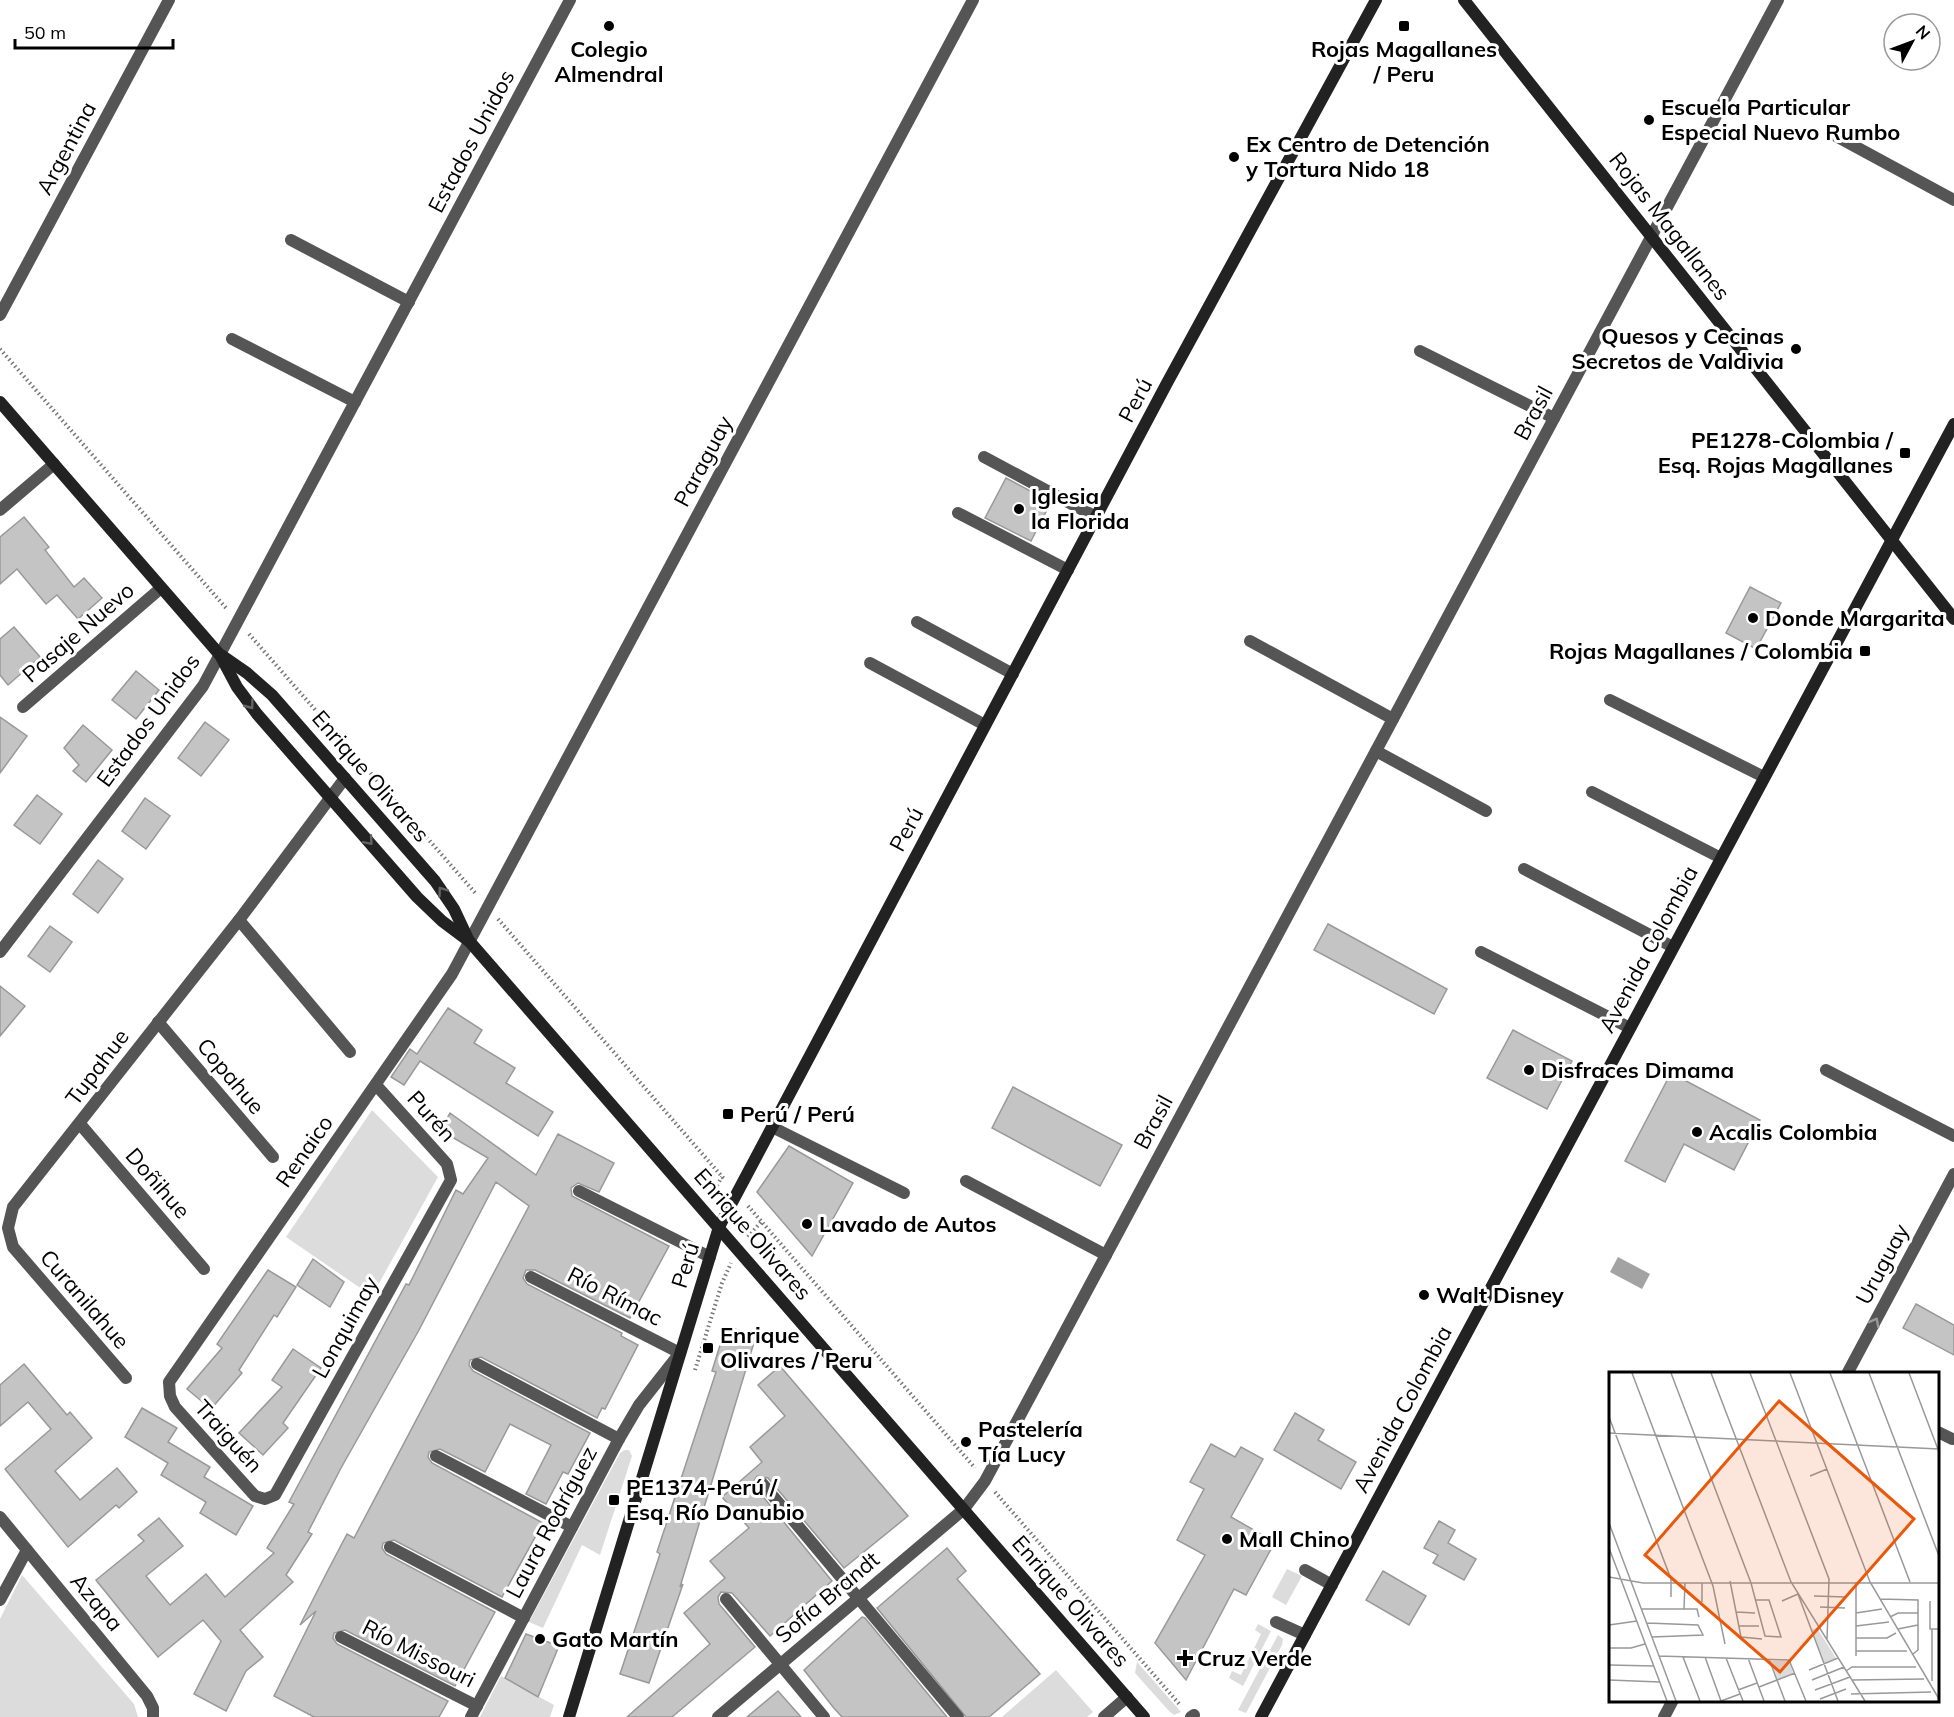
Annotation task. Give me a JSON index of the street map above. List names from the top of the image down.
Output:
{
  "streets": {
    "main road": [
      "Rojas Magallanes",
      "Perú",
      "Enrique Olivares",
      "Avenida Colombia"
    ],
    "street": [
      "Estados Unidos",
      "Argentina",
      "Brasil",
      "Paraguay",
      "Pasaje Nuevo",
      "Tupahue",
      "Copahue",
      "Purén",
      "Renaico",
      "Doñihue",
      "Uruguay",
      "Río Rímac",
      "Curanilahue",
      "Lonquimay",
      "Traiguén",
      "Laura Rodríguez",
      "Sofía Brandt",
      "Azapa",
      "Río Missouri"
    ]
  },
  "crossings": [
    ["Estados Unidos", "Enrique Olivares"],
    ["Rojas Magallanes", "Brasil"],
    ["Rojas Magallanes", "Avenida Colombia"],
    ["Perú", "Enrique Olivares"],
    ["Perú", "Río Rímac"],
    ["Perú", "Laura Rodríguez"],
    ["Brasil", "Enrique Olivares"],
    ["Brasil", "Sofía Brandt"],
    ["Paraguay", "Enrique Olivares"],
    ["Paraguay", "Renaico"],
    ["Pasaje Nuevo", "Enrique Olivares"],
    ["Enrique Olivares", "Tupahue"],
    ["Enrique Olivares", "Renaico"],
    ["Enrique Olivares", "Sofía Brandt"],
    ["Tupahue", "Copahue"],
    ["Tupahue", "Doñihue"],
    ["Tupahue", "Curanilahue"],
    ["Purén", "Renaico"],
    ["Purén", "Lonquimay"],
    ["Renaico", "Traiguén"],
    ["Río Rímac", "Laura Rodríguez"],
    ["Lonquimay", "Traiguén"],
    ["Laura Rodríguez", "Río Missouri"]
  ],
  "one_way": ["Uruguay"],
  "places": {
    "other": [
      "Colegio Almendral",
      "Escuela Particular Especial Nuevo Rumbo",
      "Ex Centro de Detención y Tortura Nido 18",
      "Quesos y Cecinas Secretos de Valdivia",
      "Iglesia la Florida",
      "Donde Margarita",
      "Disfraces Dimama",
      "Acalis Colombia",
      "Lavado de Autos",
      "Walt Disney",
      "Pastelería Tía Lucy",
      "Mall Chino",
      "Gato Martín"
    ],
    "transit": [
      "Rojas Magallanes / Peru",
      "PE1278-Colombia / Esq. Rojas Magallanes",
      "Rojas Magallanes / Colombia",
      "Perú / Perú",
      "Enrique Olivares / Peru",
      "PE1374-Perú / Esq. Río Danubio"
    ],
    "health": ["Cruz Verde"]
  },
  "scale_bar": "50 m",
  "north": "top right"
}
